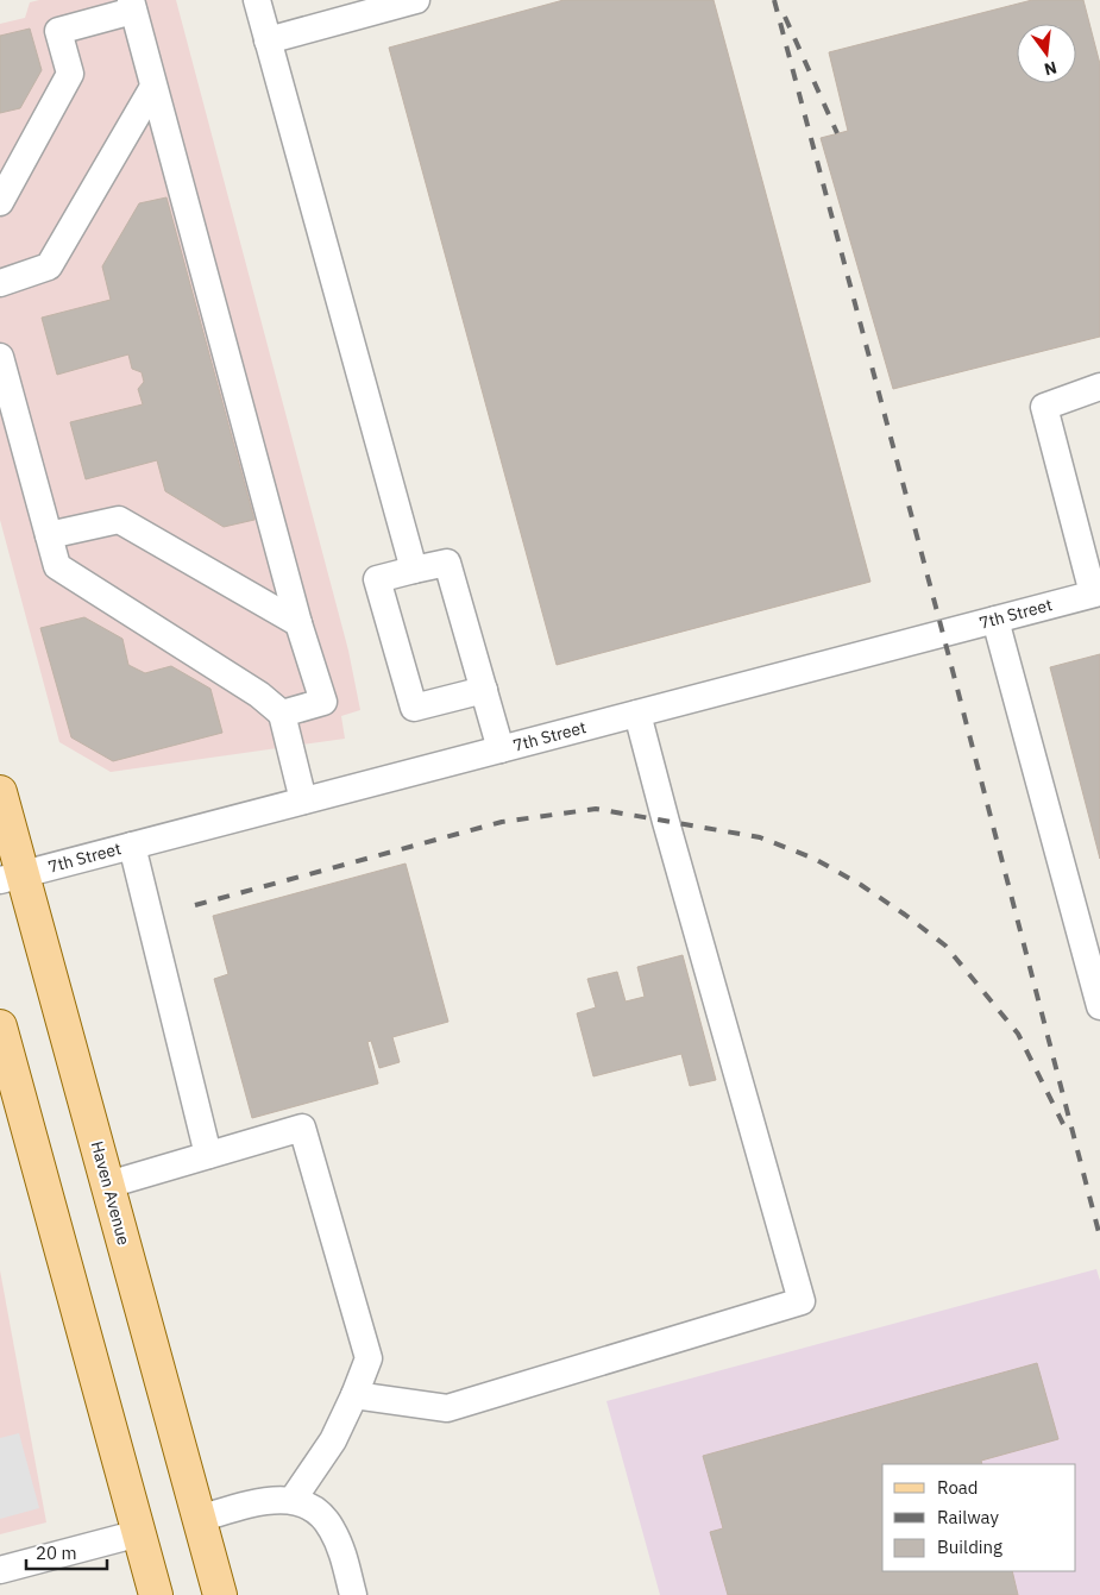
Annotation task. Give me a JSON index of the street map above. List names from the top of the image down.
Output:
{
  "streets": {
    "main road": ["Haven Avenue"],
    "street": ["7th Street"]
  },
  "crossings": [
    ["7th Street", "Haven Avenue"]
  ],
  "legend": ["Road", "Railway", "Building"],
  "scale_bar": "20 m",
  "north": "bottom"
}
